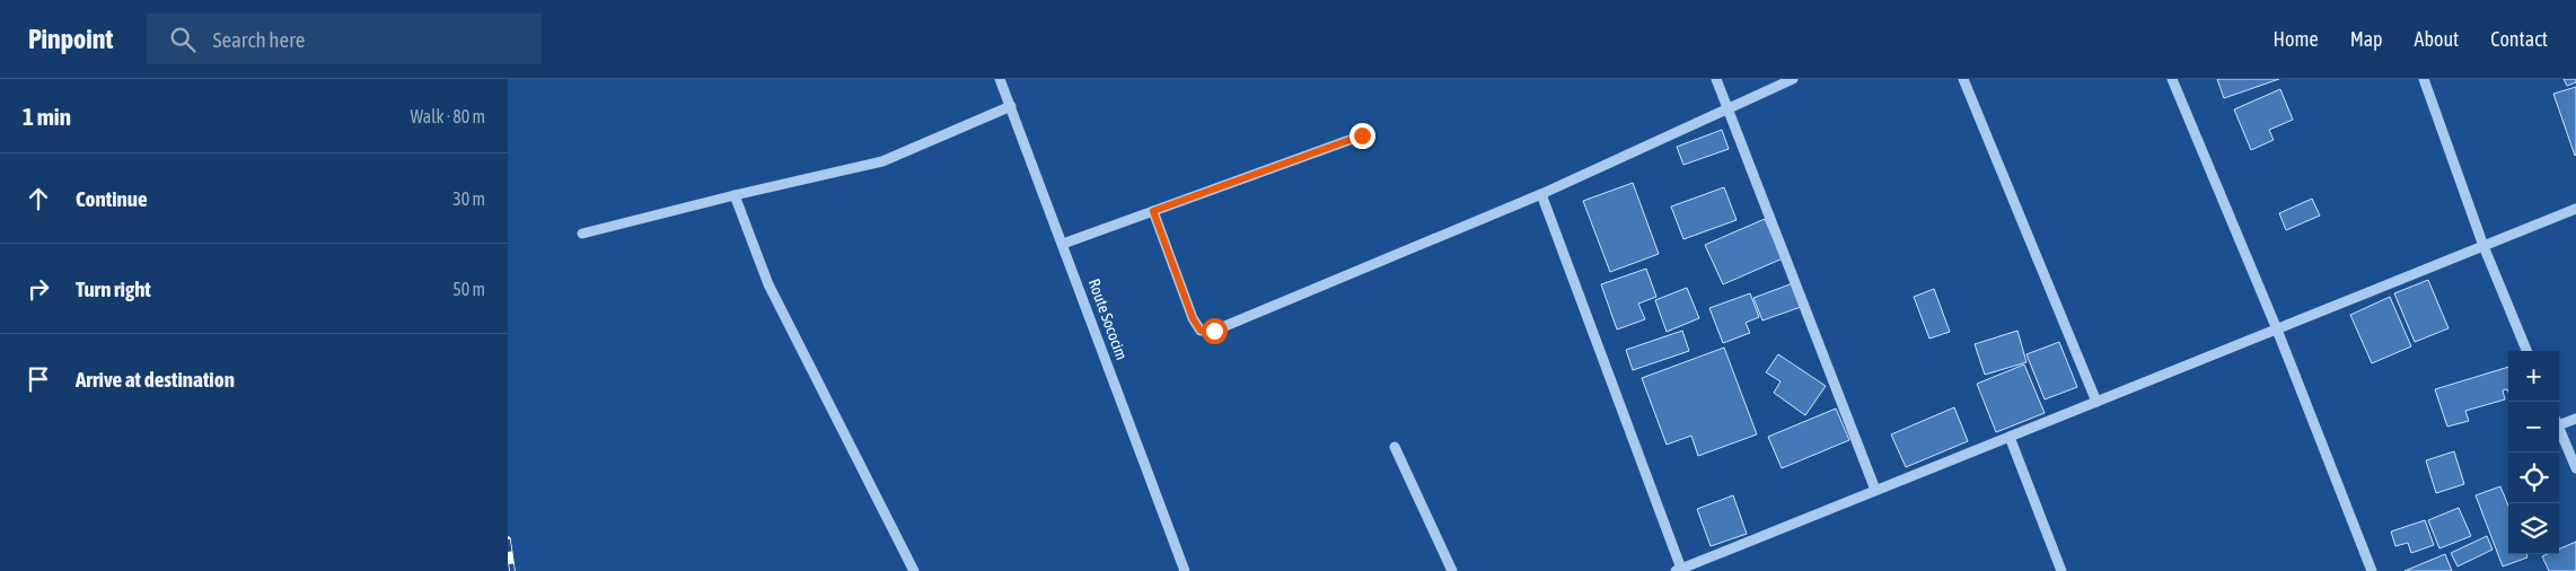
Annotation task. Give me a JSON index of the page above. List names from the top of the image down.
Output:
{
  "streets": {
    "street": ["Route Sococim"]
  },
  "page": {
    "header": "Pinpoint",
    "search": "Search here",
    "nav": [
      "Home",
      "Map",
      "About",
      "Contact"
    ],
    "heading": ["1 min", "Walk · 80 m"],
    "list": [
      ["Continue", "30 m"],
      ["Turn right", "50 m"],
      "Arrive at destination"
    ],
    "map_buttons": ["+", "−"]
  }
}
